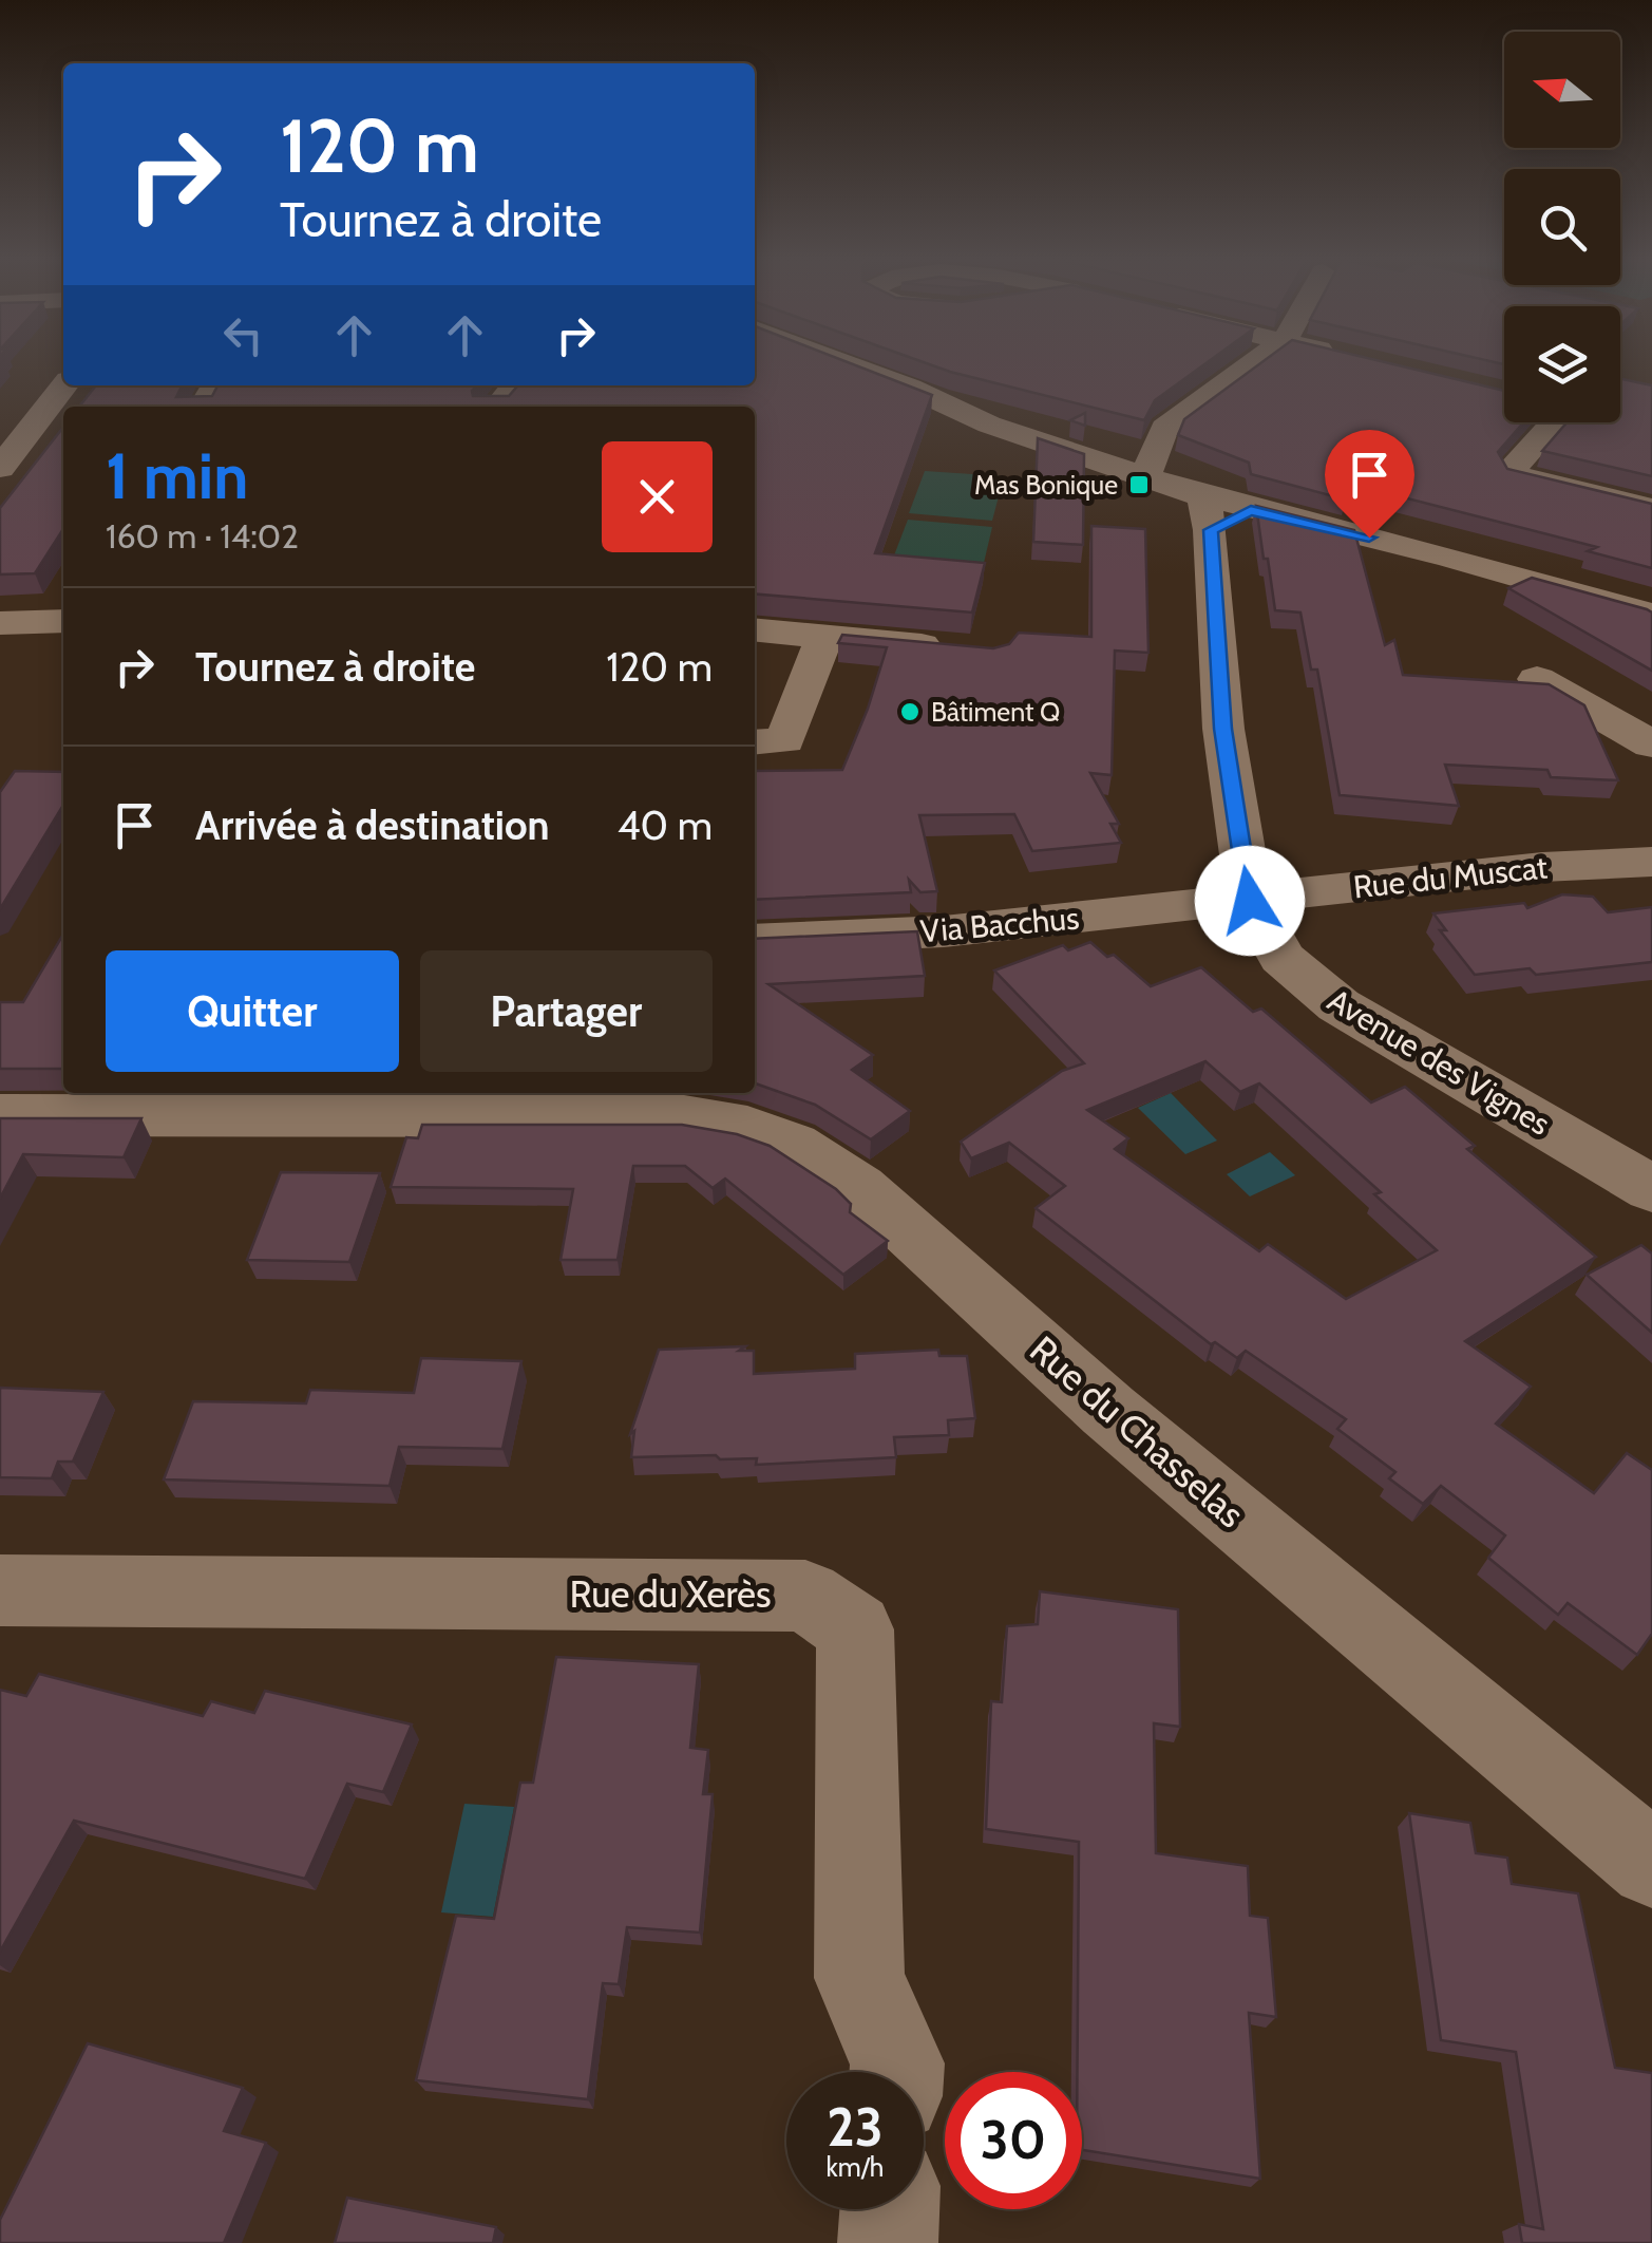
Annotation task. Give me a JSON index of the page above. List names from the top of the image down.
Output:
{
  "streets": {
    "street": [
      "Rue du Muscat",
      "Via Bacchus",
      "Avenue des Vignes",
      "Rue du Chasselas",
      "Rue du Xerès"
    ]
  },
  "crossings": [
    ["Rue du Muscat", "Via Bacchus"],
    ["Rue du Muscat", "Avenue des Vignes"],
    ["Via Bacchus", "Avenue des Vignes"]
  ],
  "places": {
    "transit": ["Mas Bonique"],
    "other": ["Bâtiment Q"]
  },
  "north": "left",
  "page": {
    "turn": ["120 m", "Tournez à droite"],
    "heading": ["1 min", "160 m · 14:02"],
    "list": [
      {
        "name": "Tournez à droite",
        "value": "120 m"
      },
      {
        "name": "Arrivée à destination",
        "value": "40 m"
      }
    ],
    "buttons": ["Quitter", "Partager"],
    "speed": "23 km/h",
    "limit": "30"
  }
}
